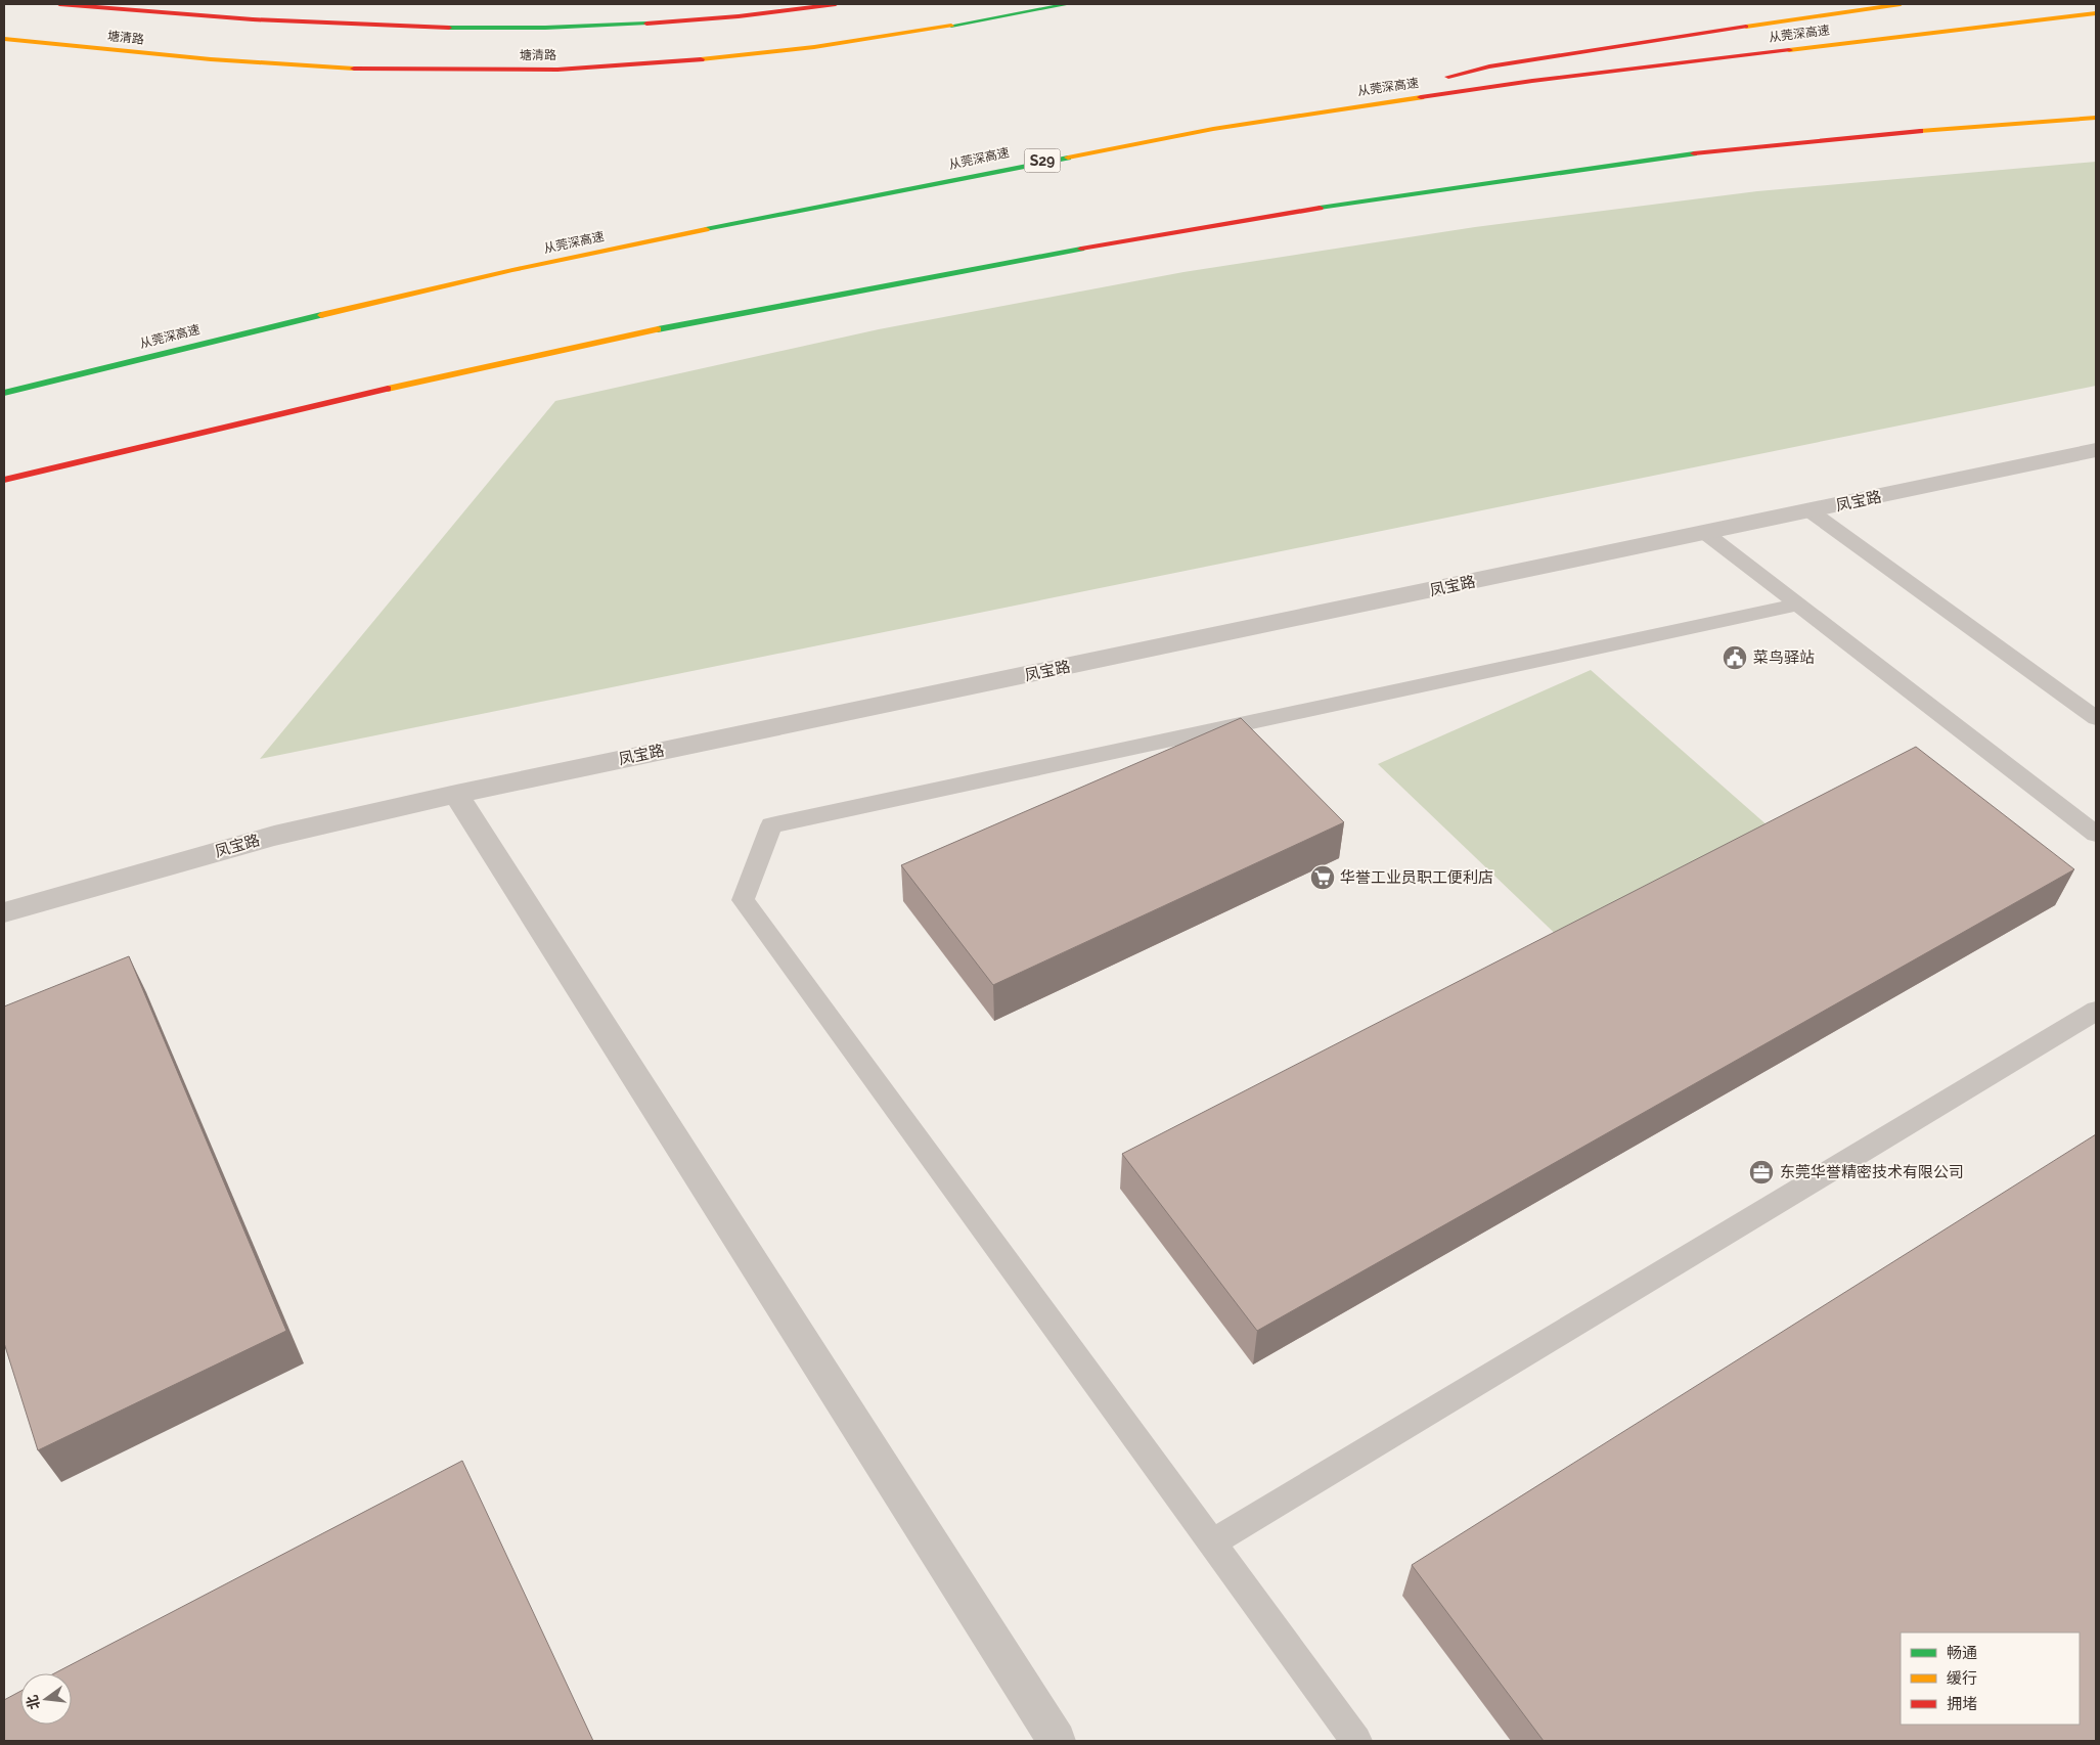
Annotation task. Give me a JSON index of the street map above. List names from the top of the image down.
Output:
{
  "streets": {
    "main road": ["从莞深高速", "塘清路", "S29"],
    "street": ["凤宝路"]
  },
  "places": {
    "public building": ["菜鸟驿站"],
    "supermarket": ["华誉工业员职工便利店"],
    "office": ["东莞华誉精密技术有限公司"]
  },
  "legend": ["畅通", "缓行", "拥堵"],
  "north": "left"
}
